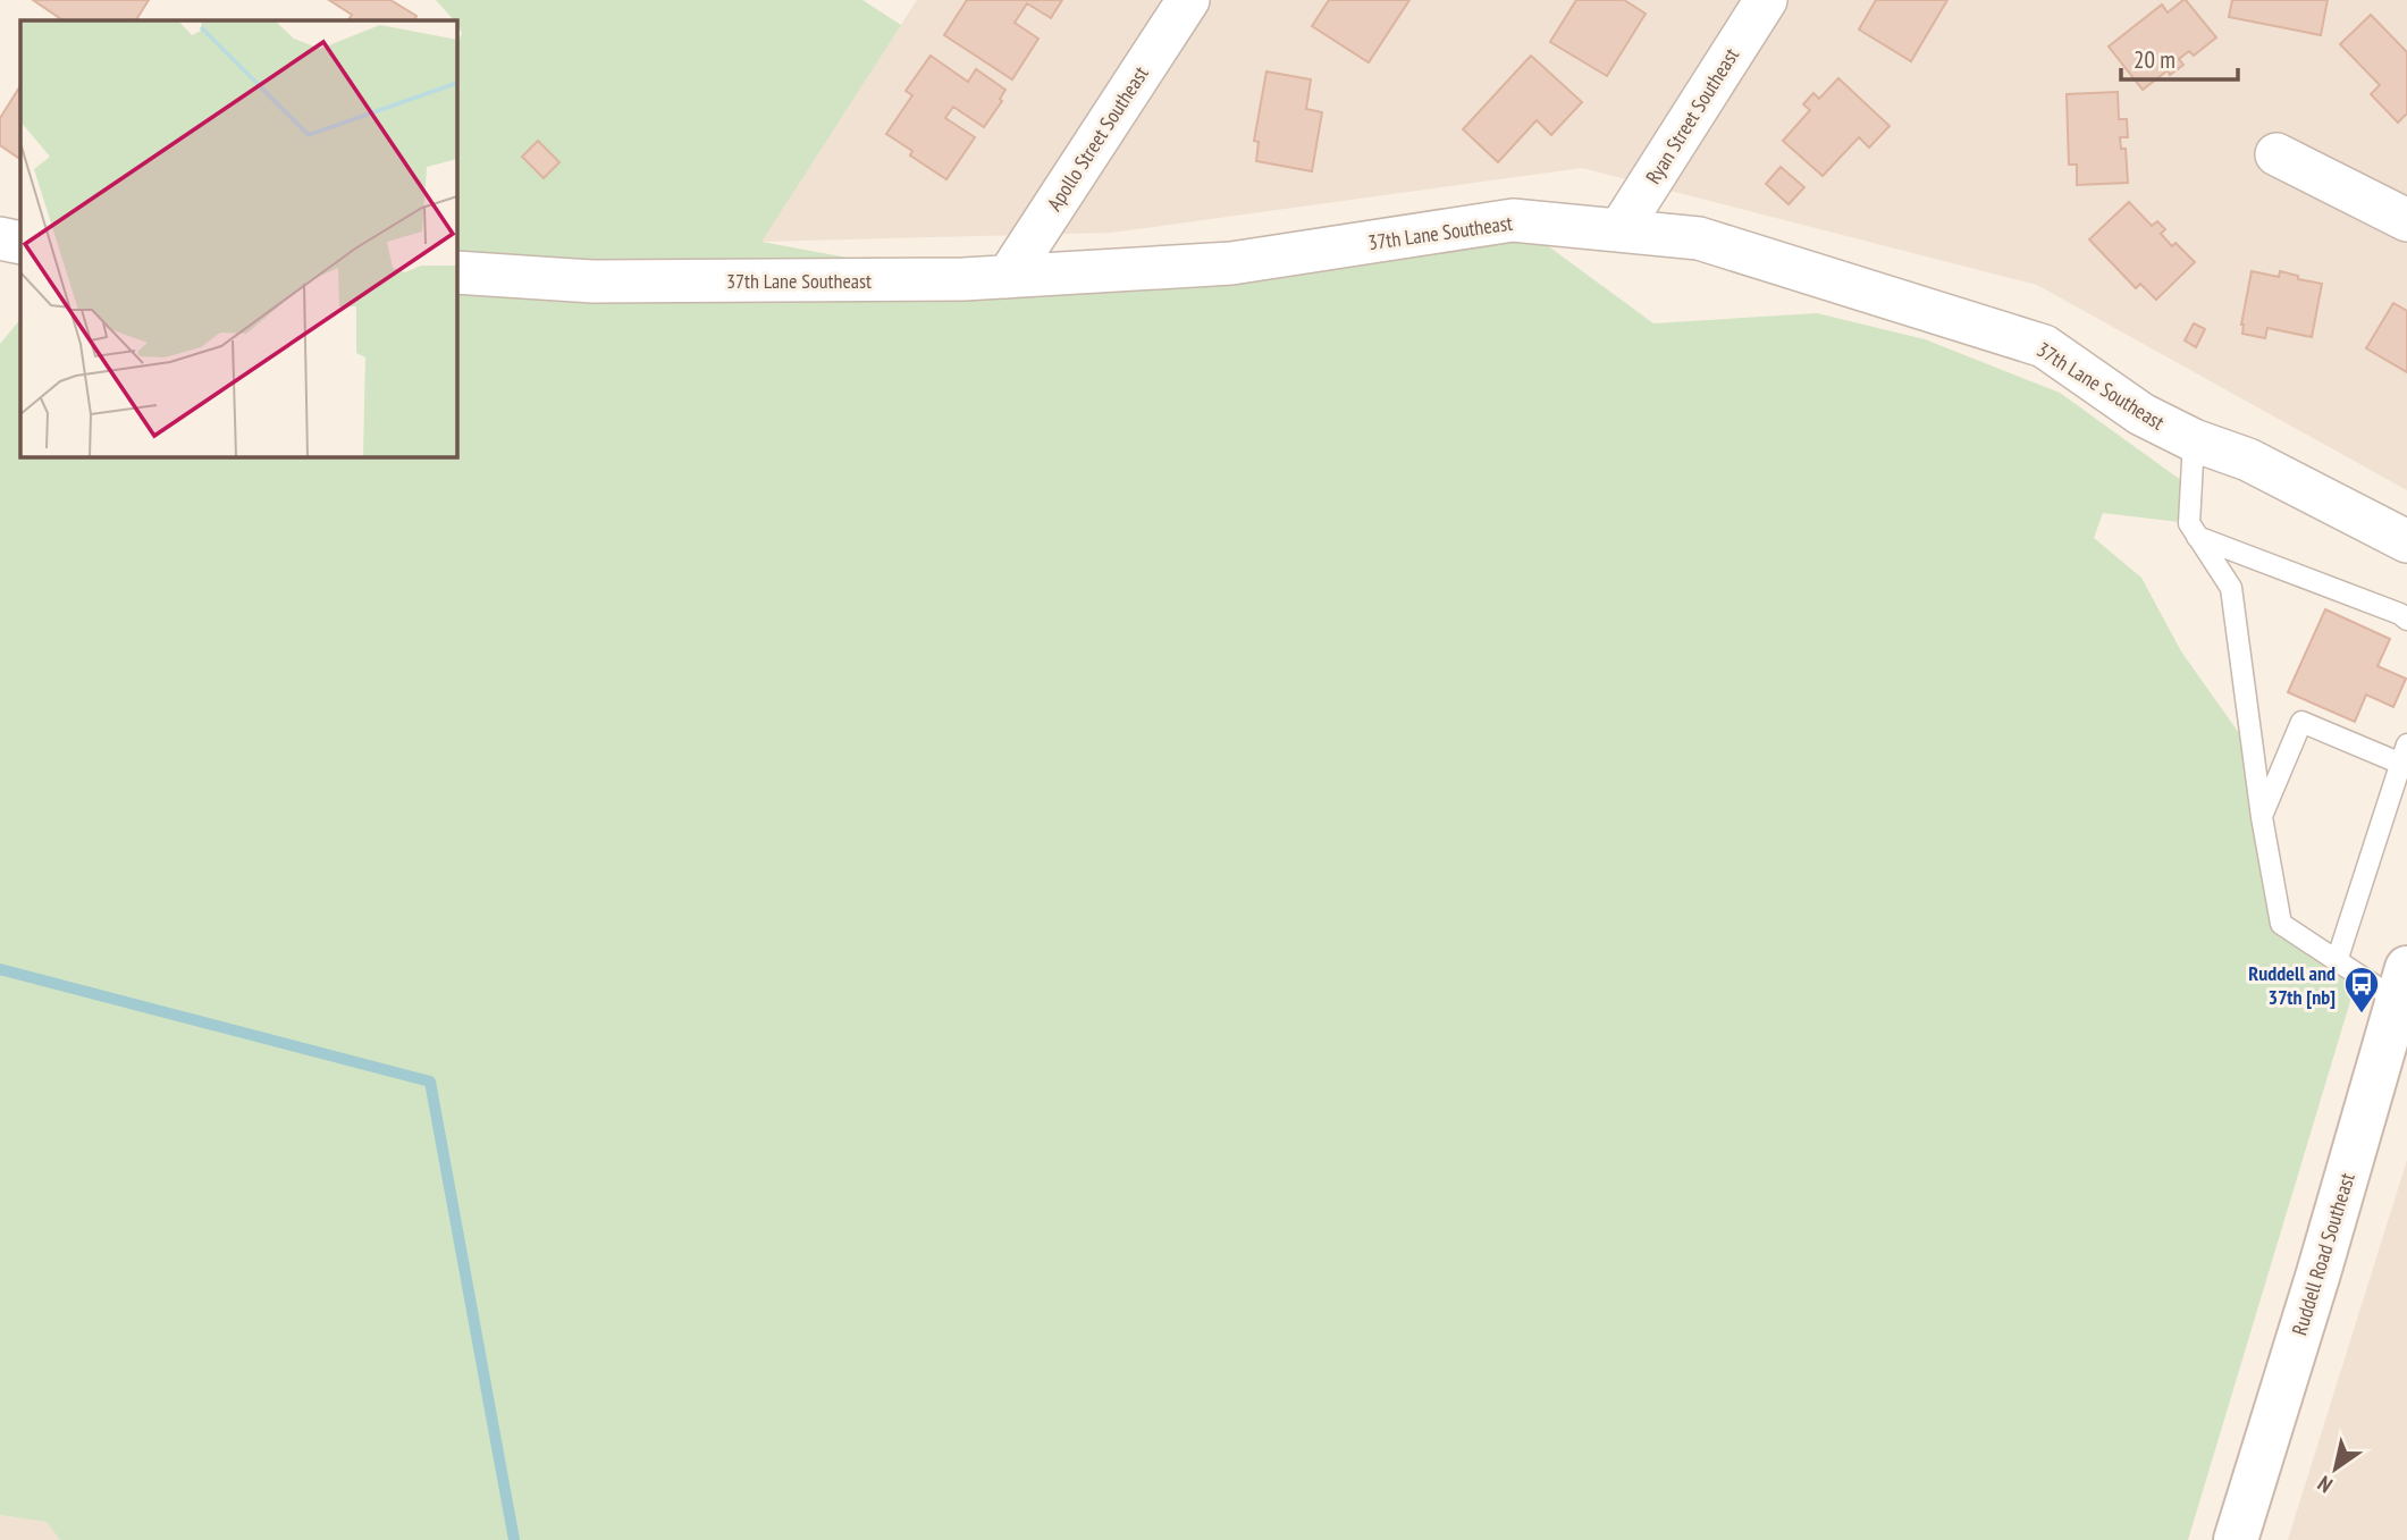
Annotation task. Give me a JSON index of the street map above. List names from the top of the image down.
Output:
{
  "streets": {
    "main road": ["Ruddell Road Southeast"],
    "street": ["Ryan Street Southeast", "Apollo Street Southeast", "37th Lane Southeast"]
  },
  "crossings": [
    ["Ryan Street Southeast", "37th Lane Southeast"],
    ["Apollo Street Southeast", "37th Lane Southeast"]
  ],
  "places": {
    "bus stop": ["Ruddell and 37th [nb]"]
  },
  "scale_bar": "20 m",
  "north": "bottom left"
}
